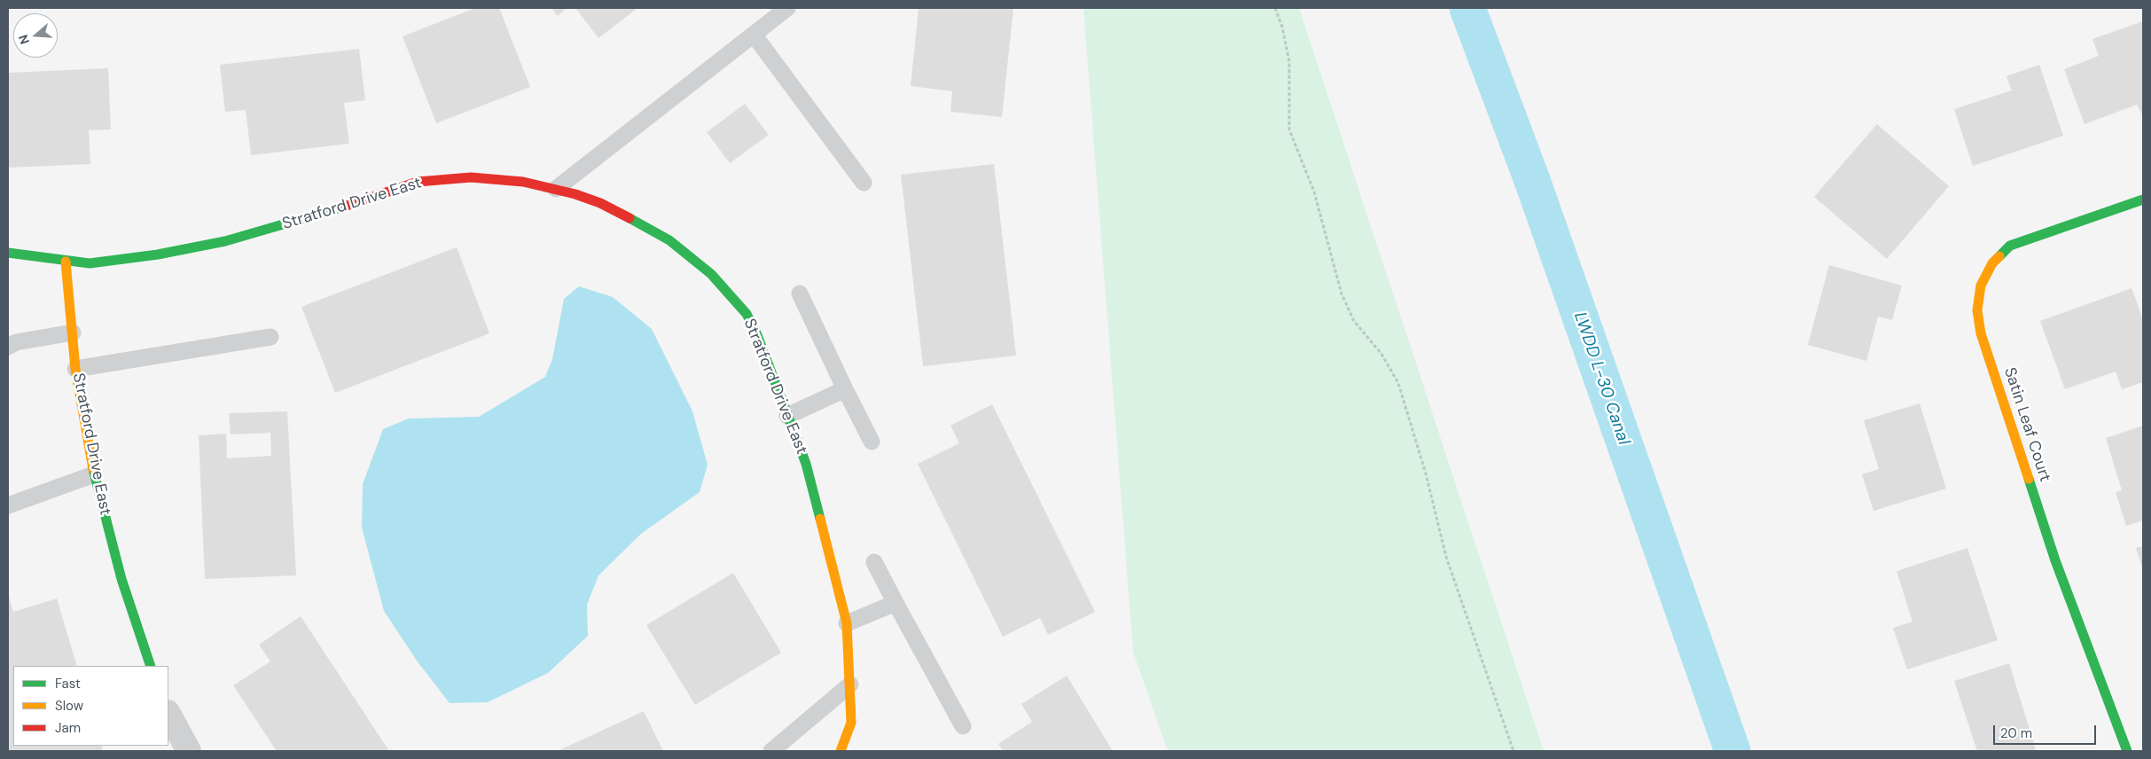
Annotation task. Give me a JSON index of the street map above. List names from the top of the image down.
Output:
{
  "streets": {
    "street": ["Stratford Drive East", "Satin Leaf Court"]
  },
  "water": ["LWDD L-30 Canal"],
  "legend": ["Fast", "Slow", "Jam"],
  "scale_bar": "20 m",
  "north": "left"
}
